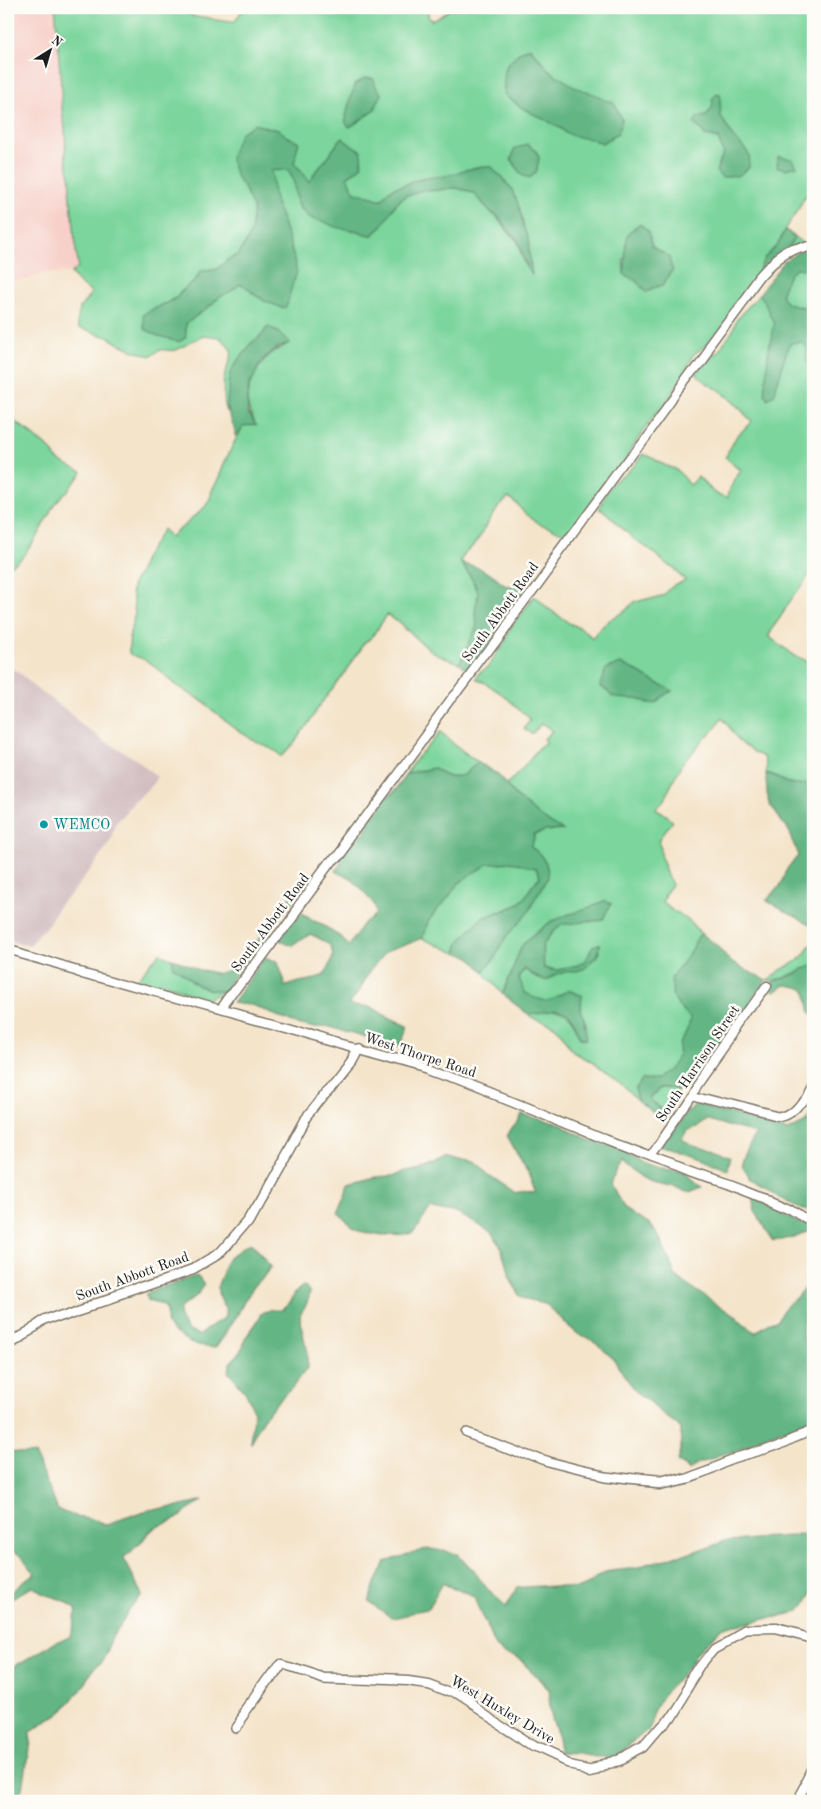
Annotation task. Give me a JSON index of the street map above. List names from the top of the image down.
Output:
{
  "streets": {
    "street": [
      "South Abbott Road",
      "West Thorpe Road",
      "South Harrison Street",
      "West Huxley Drive"
    ]
  },
  "crossings": [
    ["South Abbott Road", "West Thorpe Road"],
    ["West Thorpe Road", "South Harrison Street"]
  ],
  "places": ["WEMCO"],
  "north": "top right"
}
